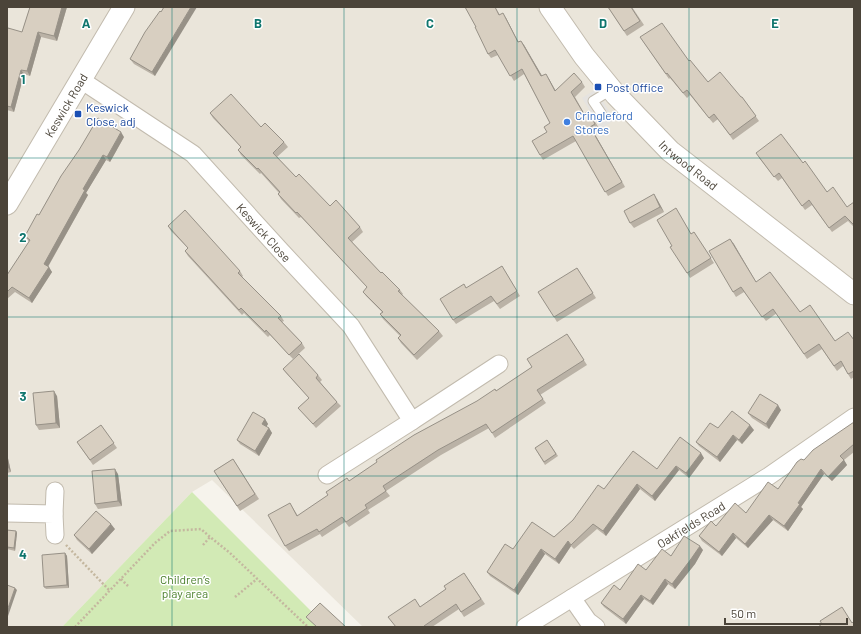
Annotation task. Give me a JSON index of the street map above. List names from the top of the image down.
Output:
{
  "streets": {
    "street": [
      "Keswick Road",
      "Intwood Road",
      "Keswick Close",
      "Oakfields Road"
    ]
  },
  "crossings": [
    ["Keswick Road", "Keswick Close"]
  ],
  "parks": ["Children’s play area"],
  "places": {
    "transit": ["Post Office", "Keswick Close, adj"],
    "other": ["Cringleford Stores"]
  },
  "scale_bar": "50 m",
  "grid": {
    "columns": [
      "A",
      "B",
      "C",
      "D",
      "E"
    ],
    "rows": [
      "1",
      "2",
      "3",
      "4"
    ]
  }
}
